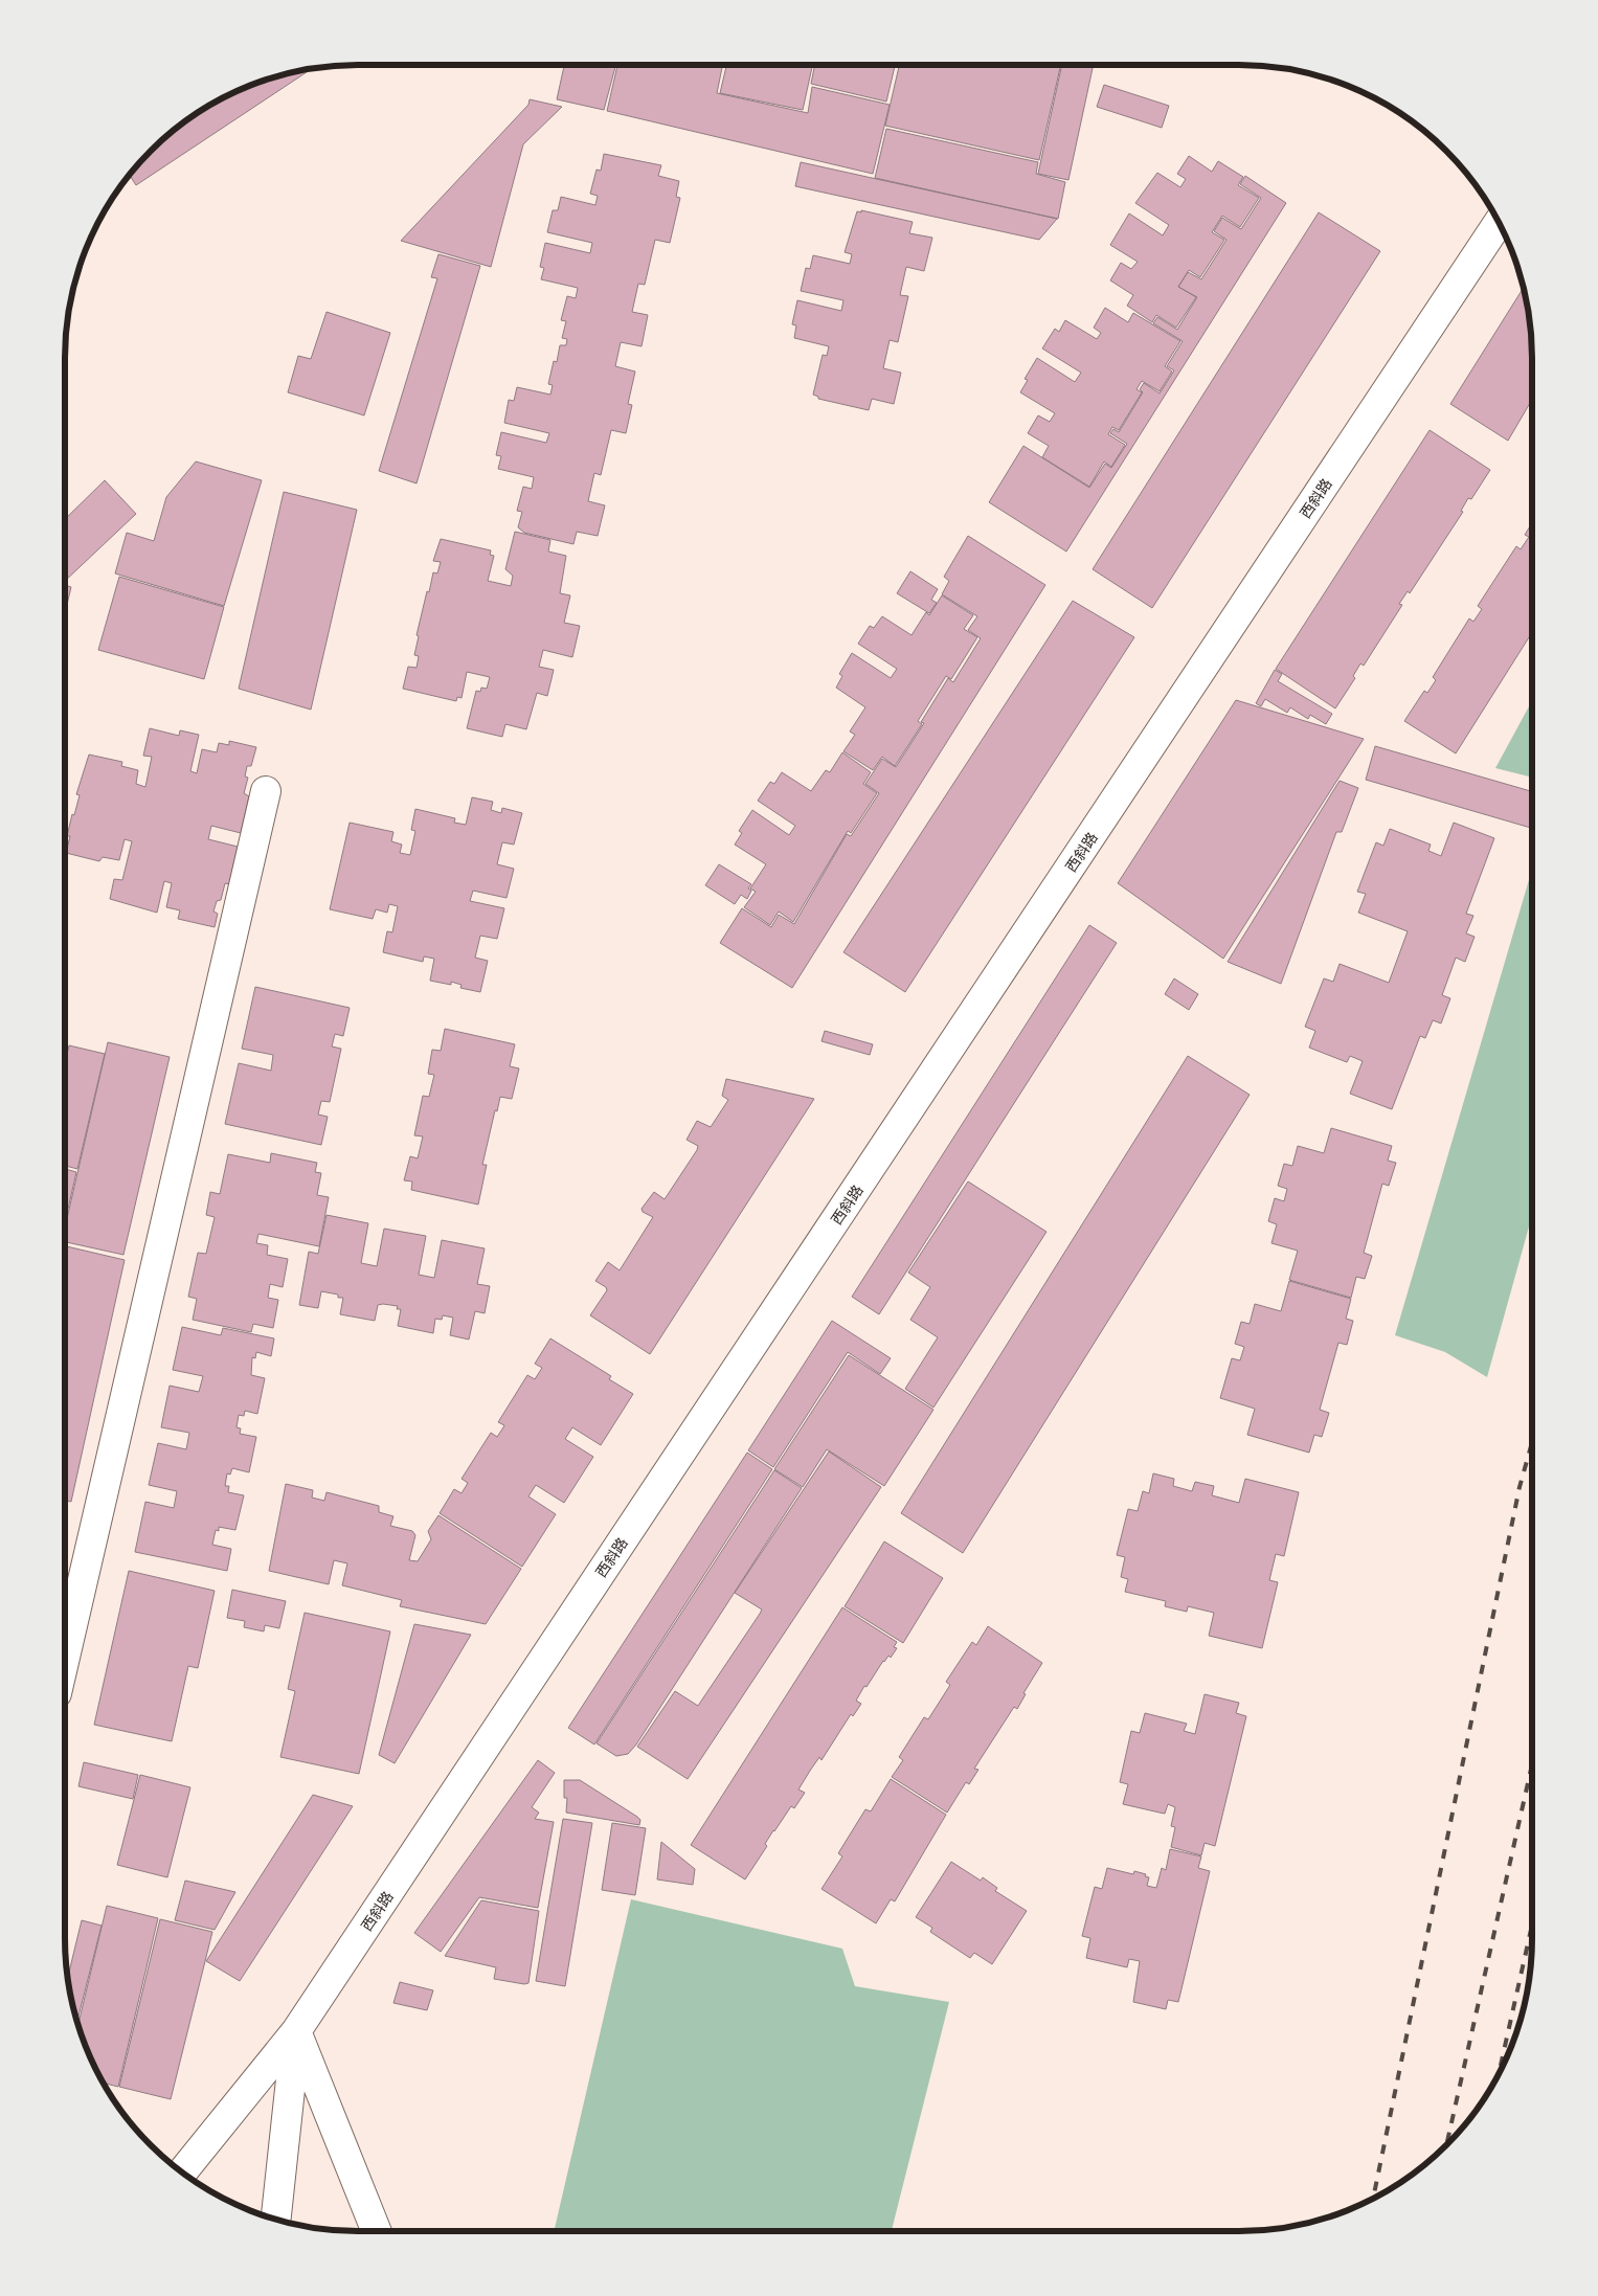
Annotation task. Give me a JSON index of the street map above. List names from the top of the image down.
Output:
{
  "streets": {
    "street": ["西斜路"]
  }
}
